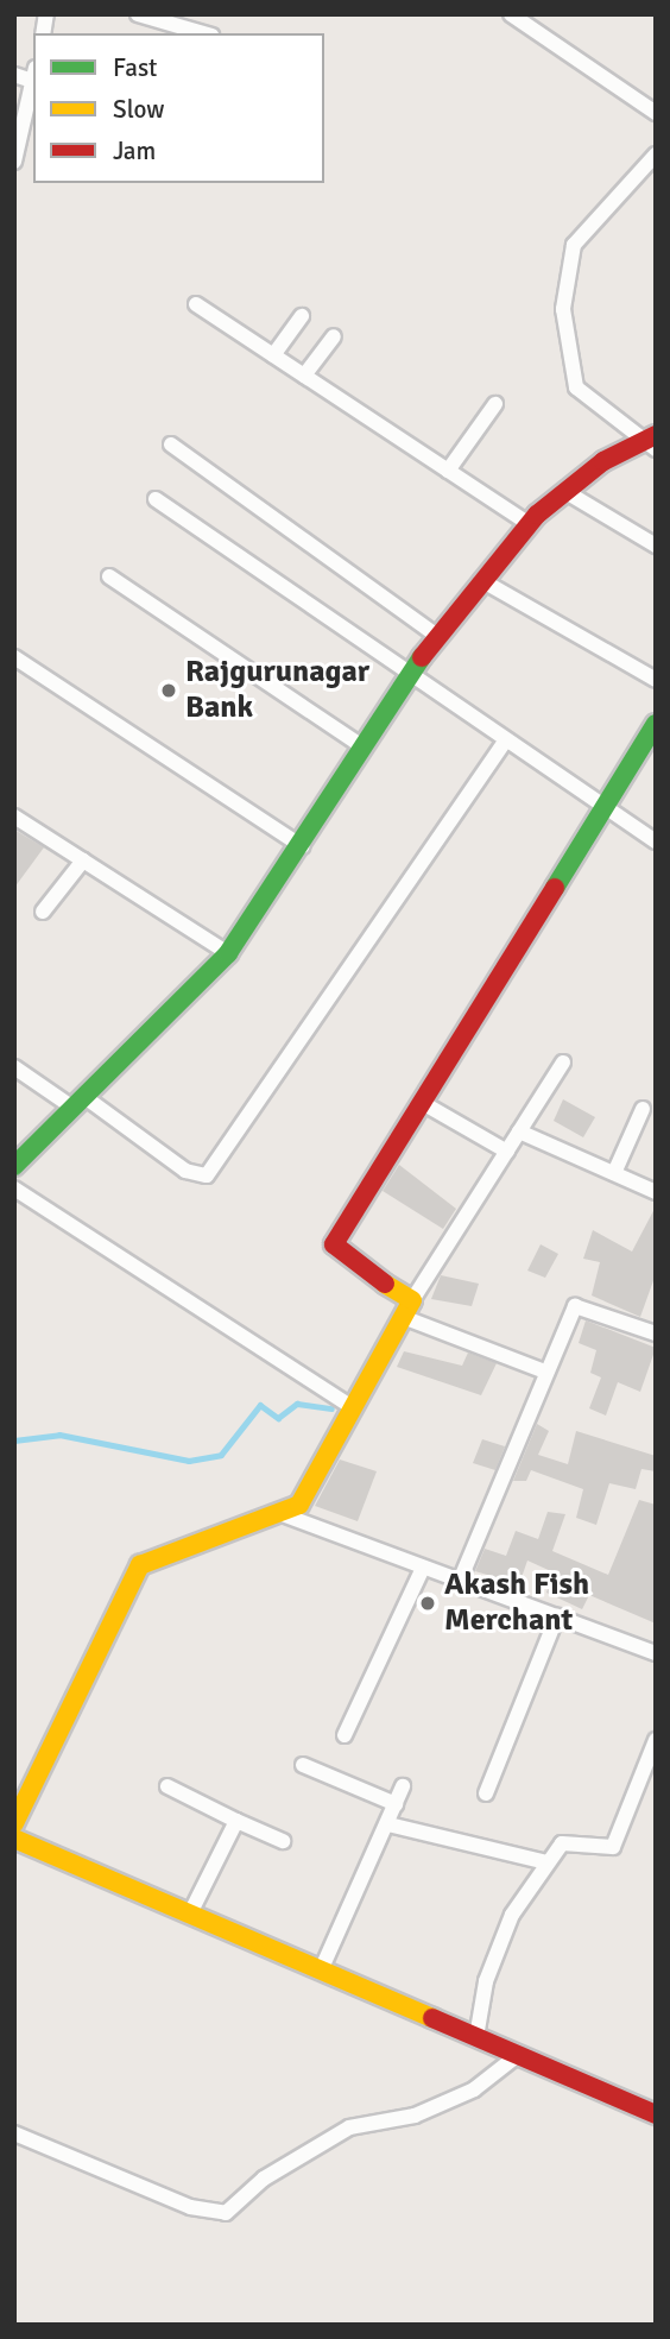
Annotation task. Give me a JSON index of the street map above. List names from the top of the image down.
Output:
{
  "places": ["Rajgurunagar Bank", "Akash Fish Merchant"],
  "legend": ["Fast", "Slow", "Jam"]
}
